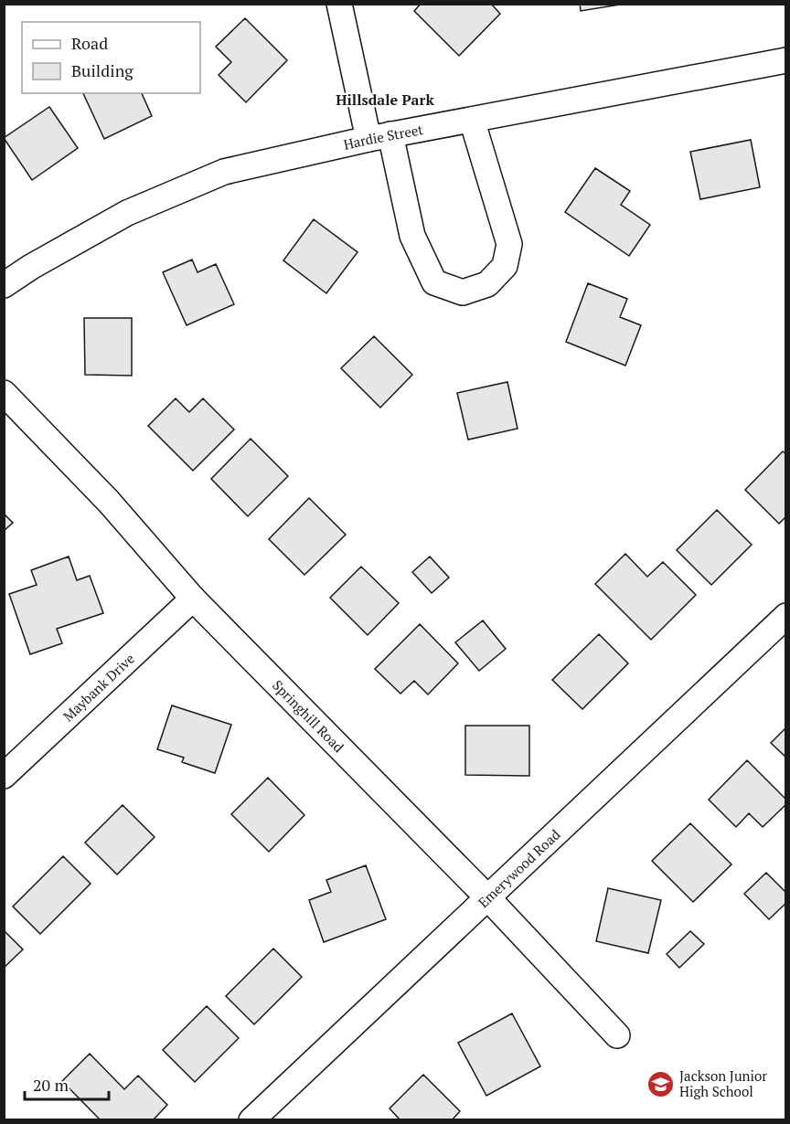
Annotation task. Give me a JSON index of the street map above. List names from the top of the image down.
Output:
{
  "streets": {
    "street": [
      "Hardie Street",
      "Maybank Drive",
      "Springhill Road",
      "Emerywood Road"
    ]
  },
  "crossings": [
    ["Maybank Drive", "Springhill Road"],
    ["Springhill Road", "Emerywood Road"]
  ],
  "districts": ["Hillsdale Park"],
  "places": {
    "school or university": ["Jackson Junior High School"]
  },
  "legend": ["Road", "Building"],
  "scale_bar": "20 m"
}
